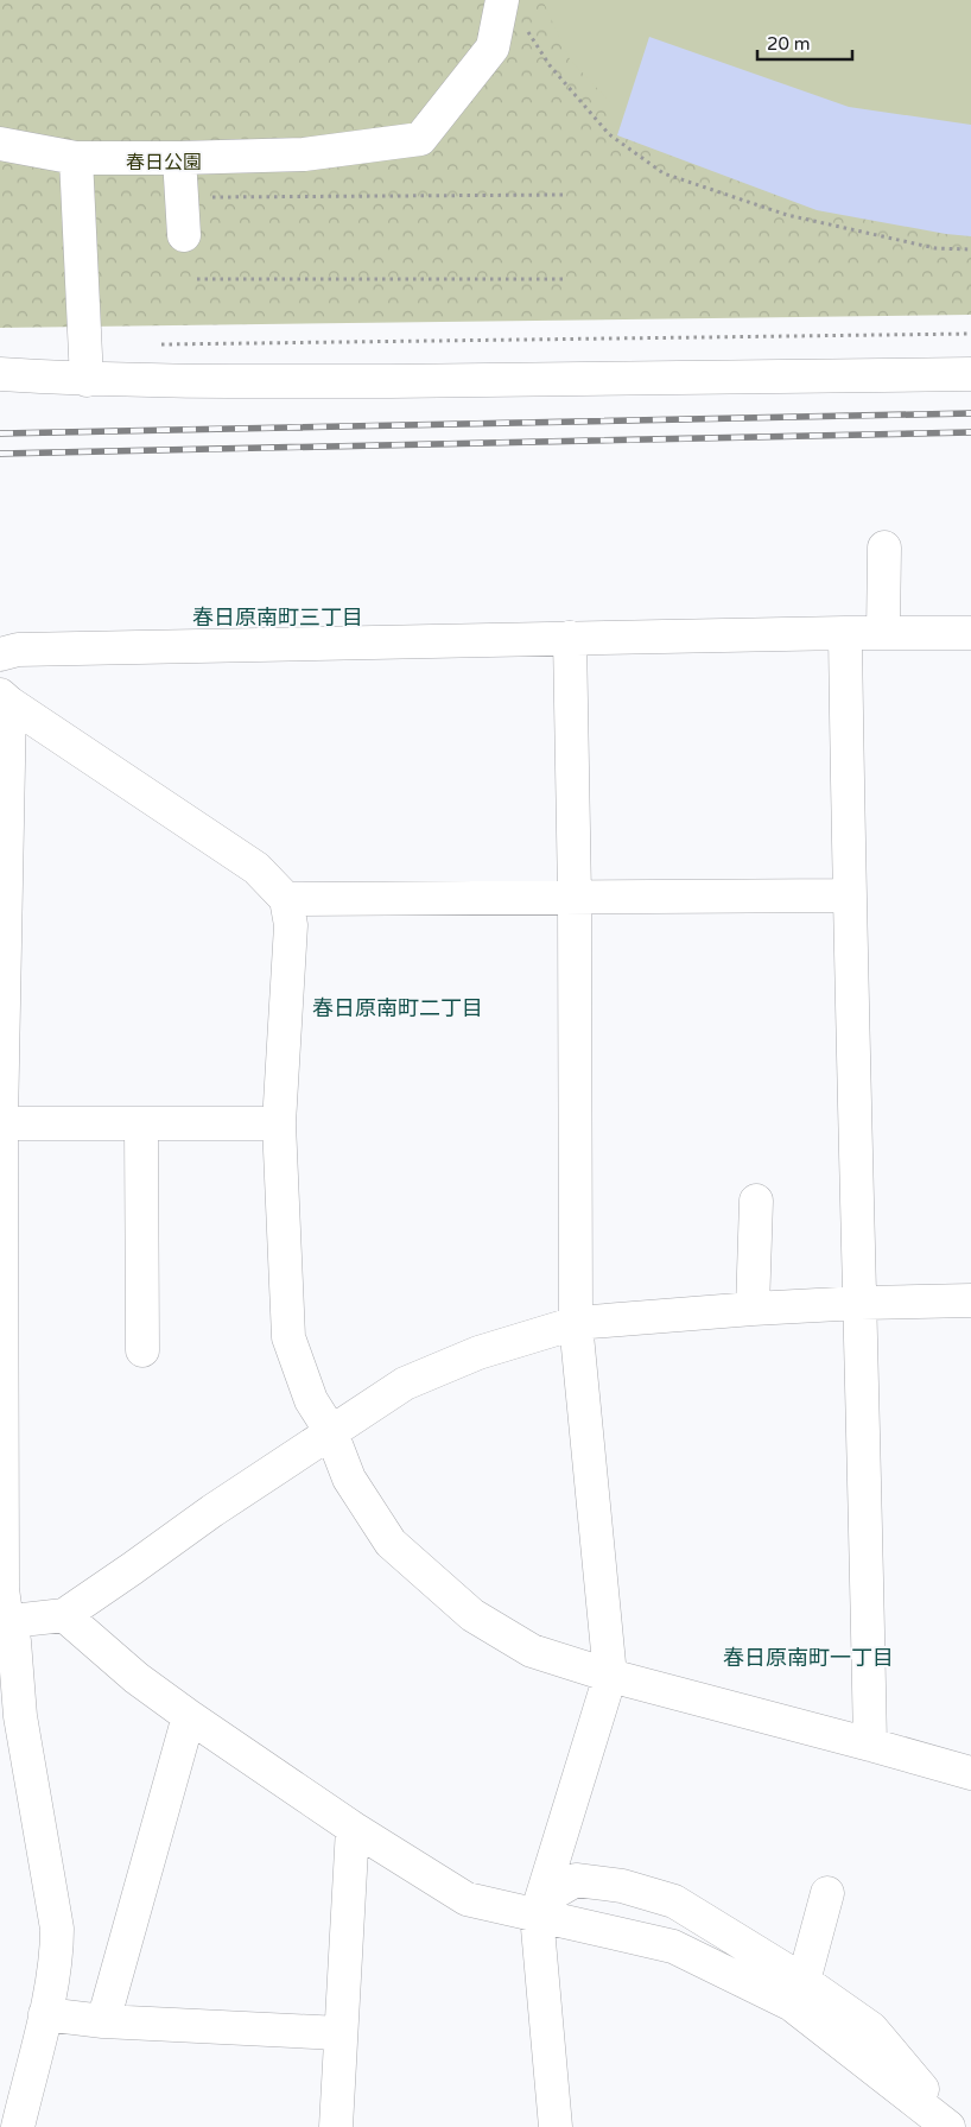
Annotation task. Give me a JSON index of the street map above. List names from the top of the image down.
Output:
{
  "districts": ["春日原南町三丁目", "春日原南町二丁目", "春日原南町一丁目"],
  "parks": ["春日公園"],
  "scale_bar": "20 m"
}
